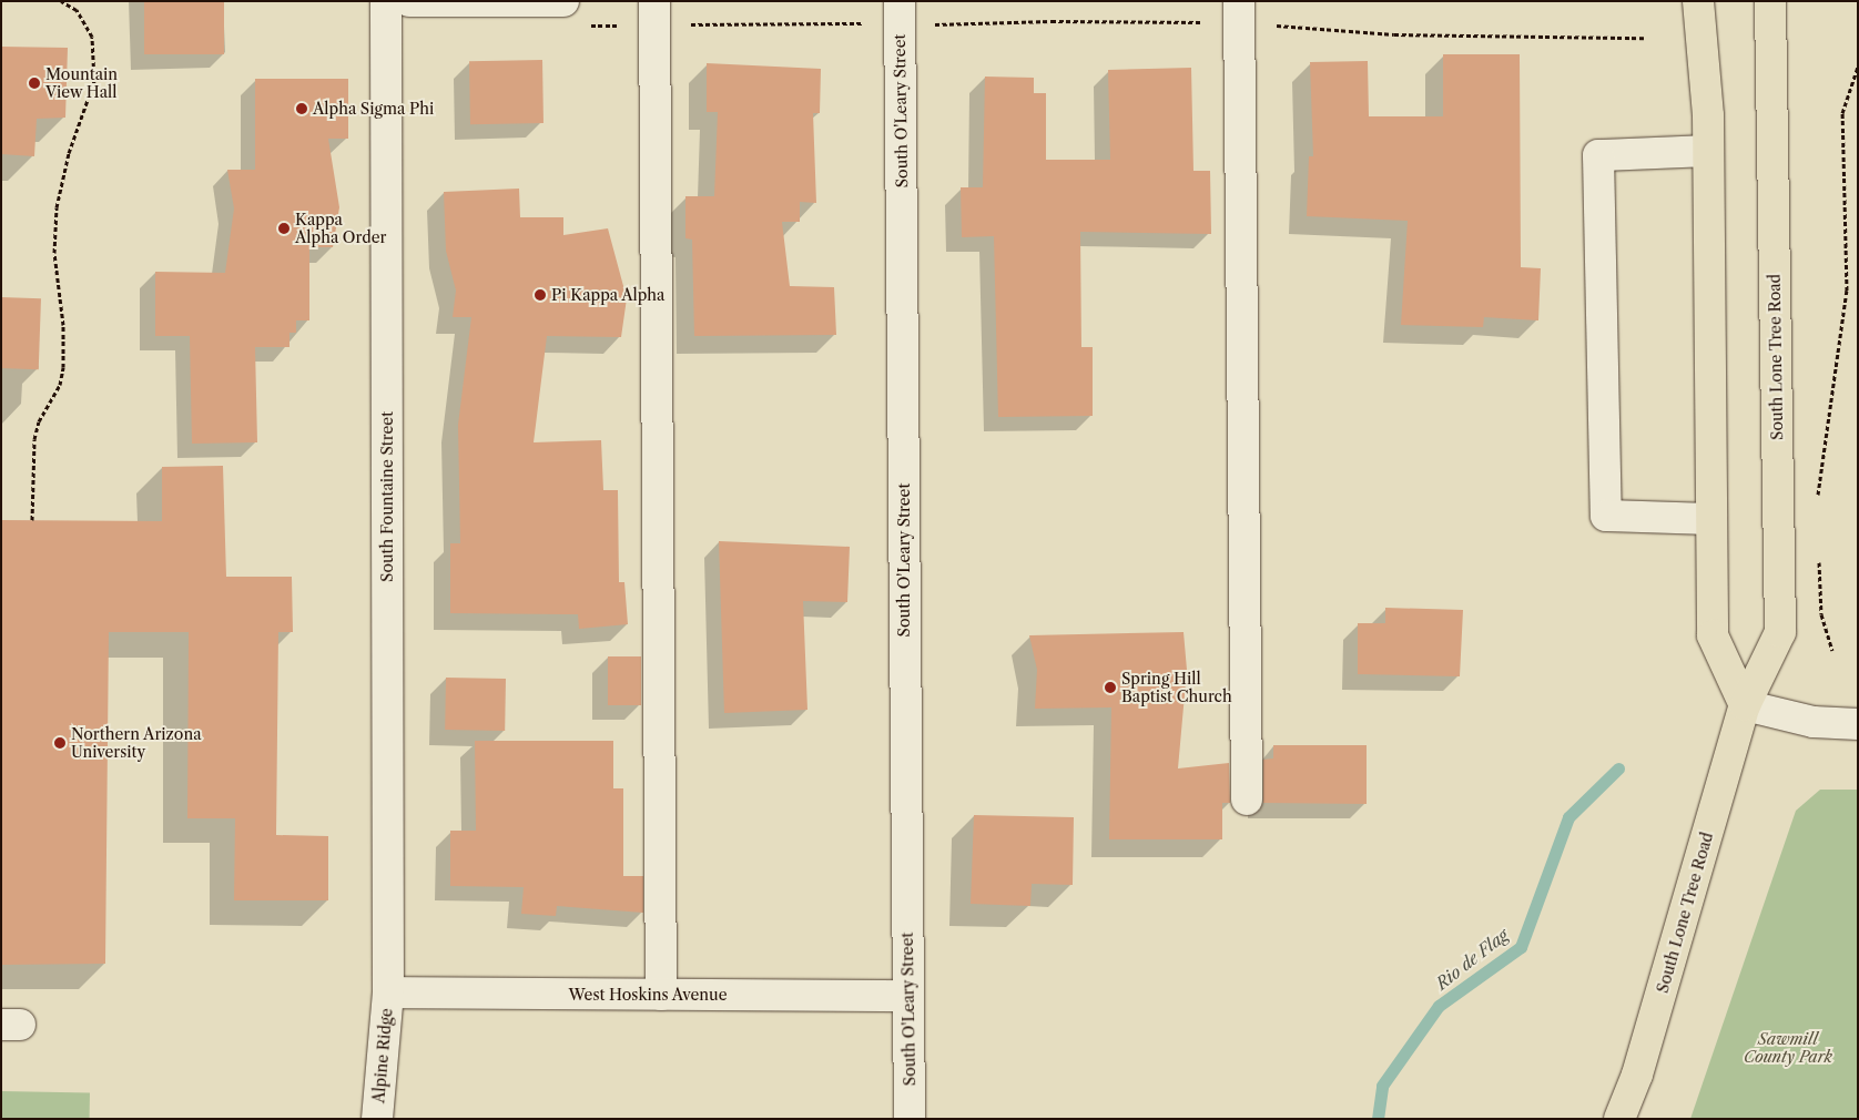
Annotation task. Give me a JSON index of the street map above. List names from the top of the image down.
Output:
{
  "streets": {
    "main road": ["South Lone Tree Road"],
    "street": [
      "South O'Leary Street",
      "South Fountaine Street",
      "West Hoskins Avenue",
      "Alpine Ridge"
    ]
  },
  "crossings": [
    ["South O'Leary Street", "West Hoskins Avenue"],
    ["South Fountaine Street", "West Hoskins Avenue"],
    ["South Fountaine Street", "Alpine Ridge"],
    ["West Hoskins Avenue", "Alpine Ridge"]
  ],
  "water": ["Rio de Flag"],
  "parks": ["Sawmill County Park"],
  "places": [
    "Mountain View Hall",
    "Alpha Sigma Phi",
    "Kappa Alpha Order",
    "Pi Kappa Alpha",
    "Spring Hill Baptist Church",
    "Northern Arizona University"
  ]
}
